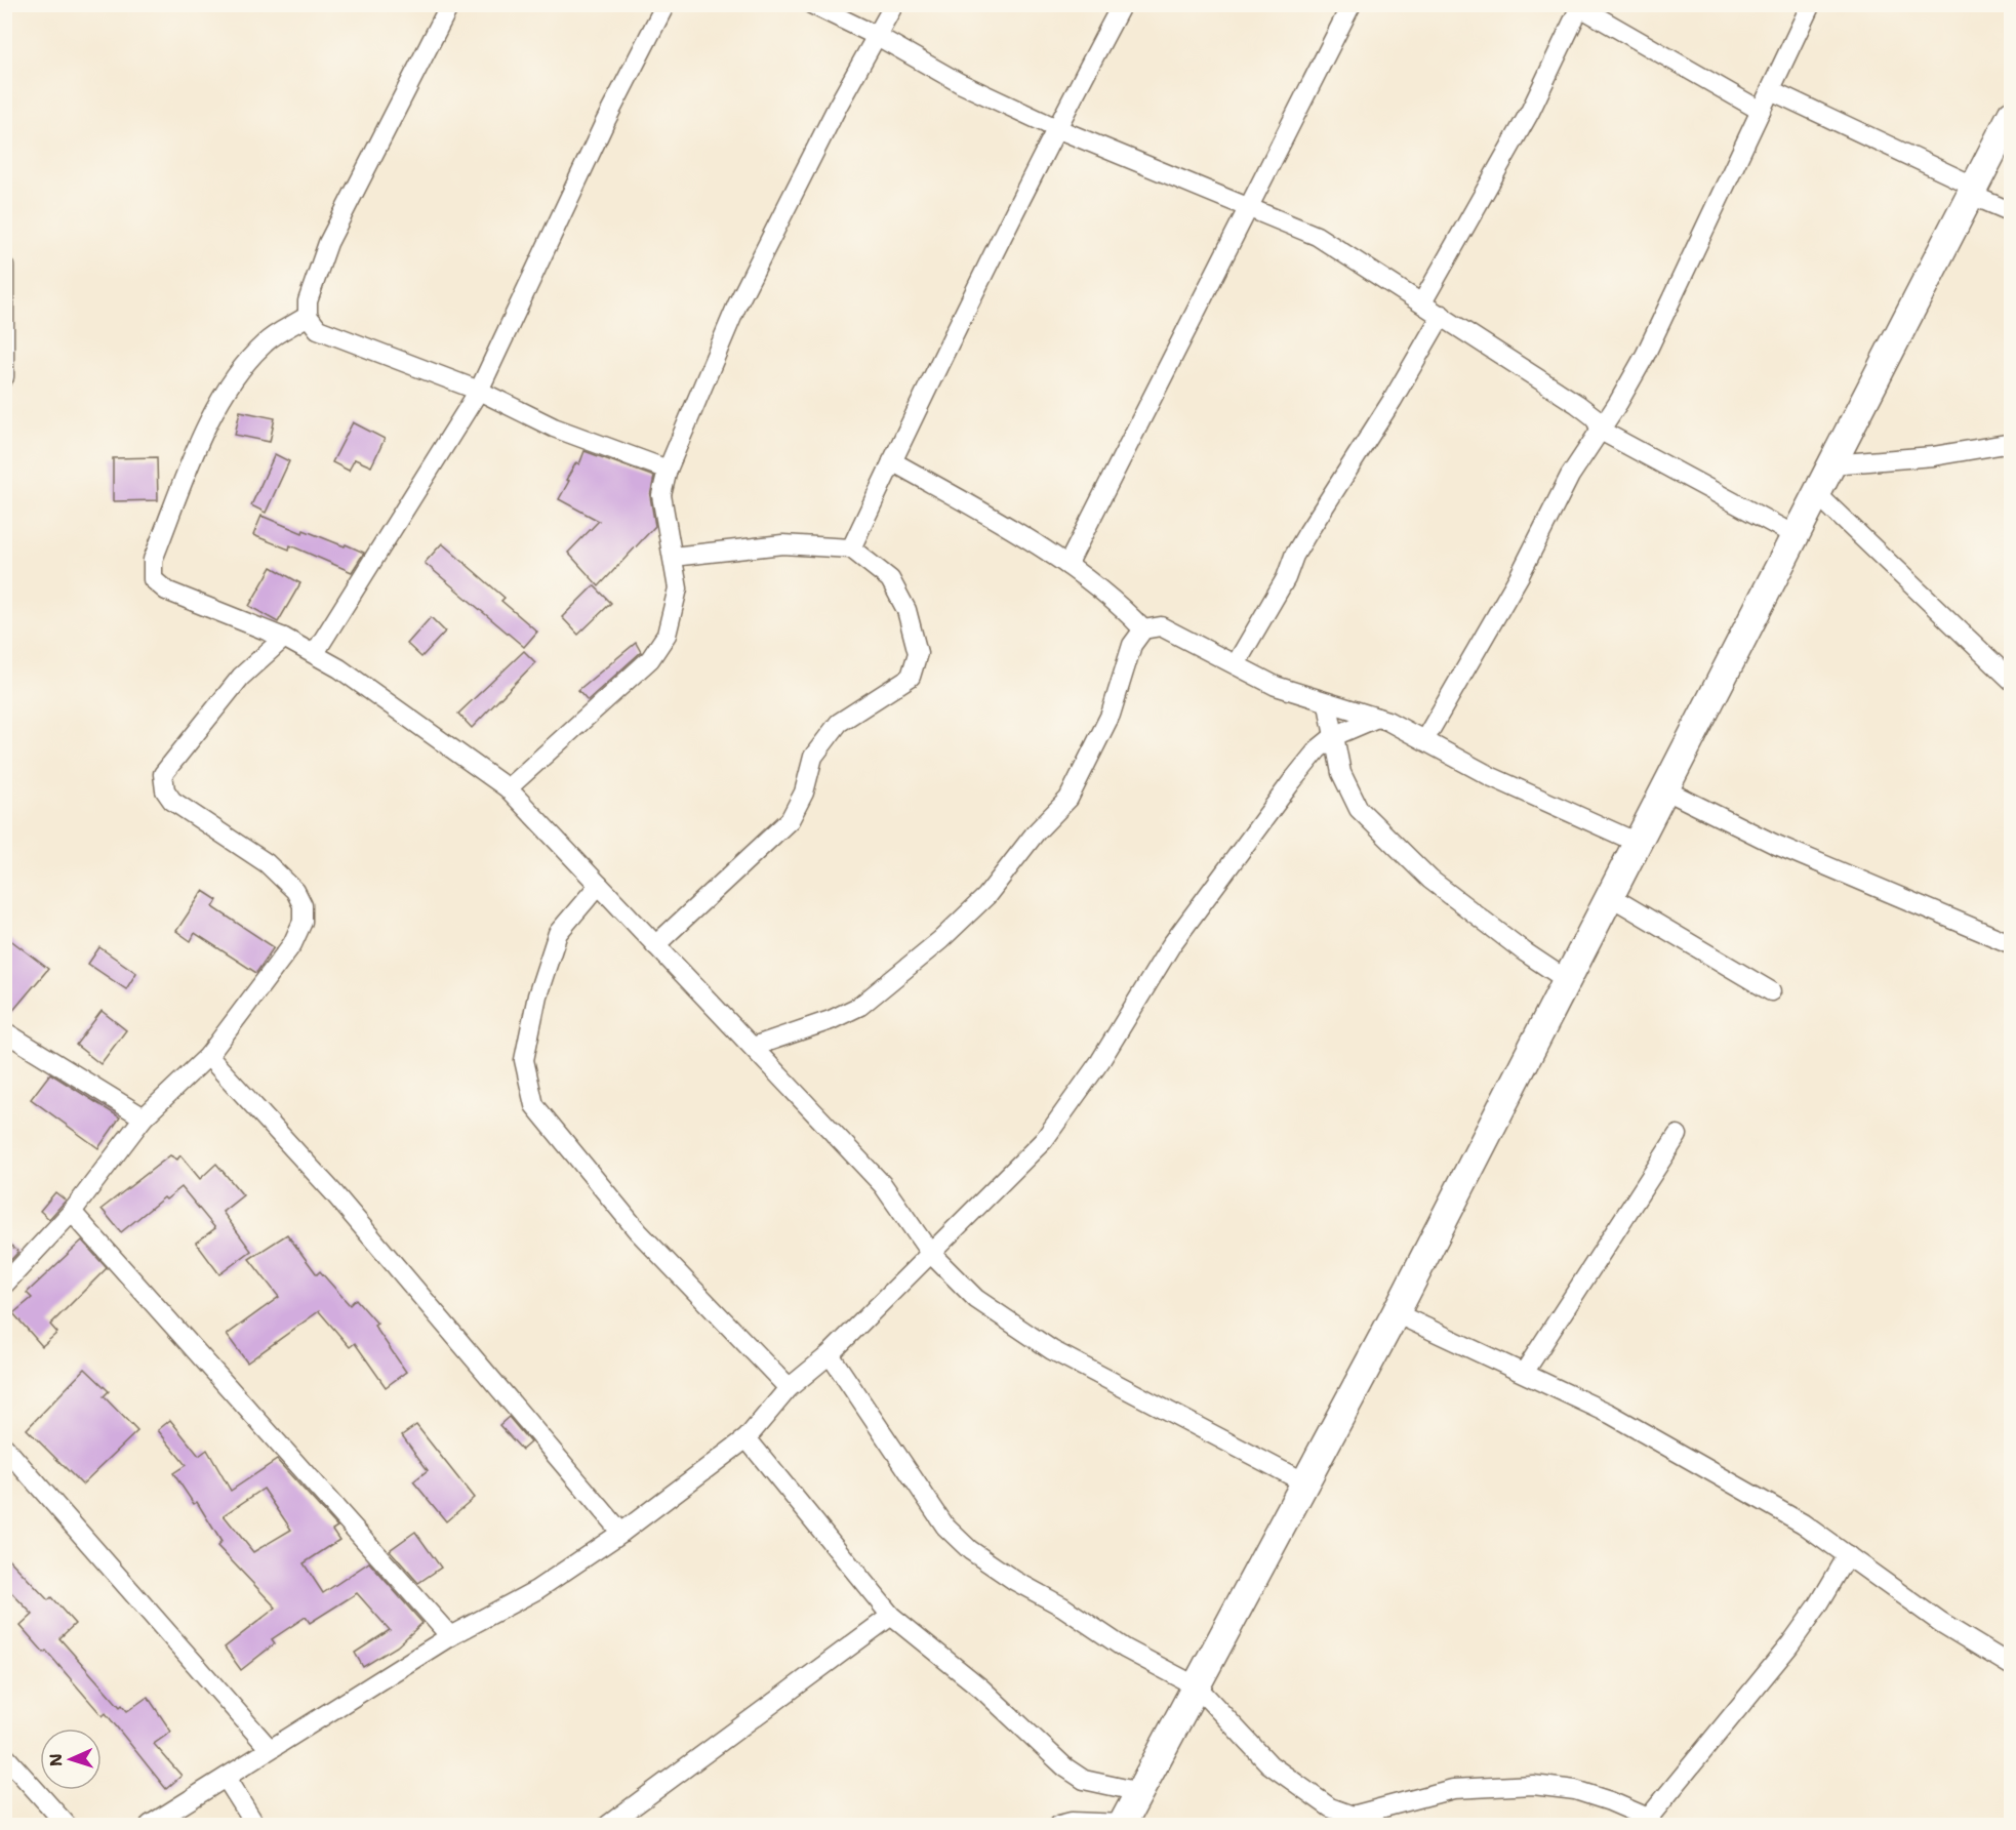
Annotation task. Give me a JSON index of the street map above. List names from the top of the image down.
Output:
{
  "north": "left"
}
